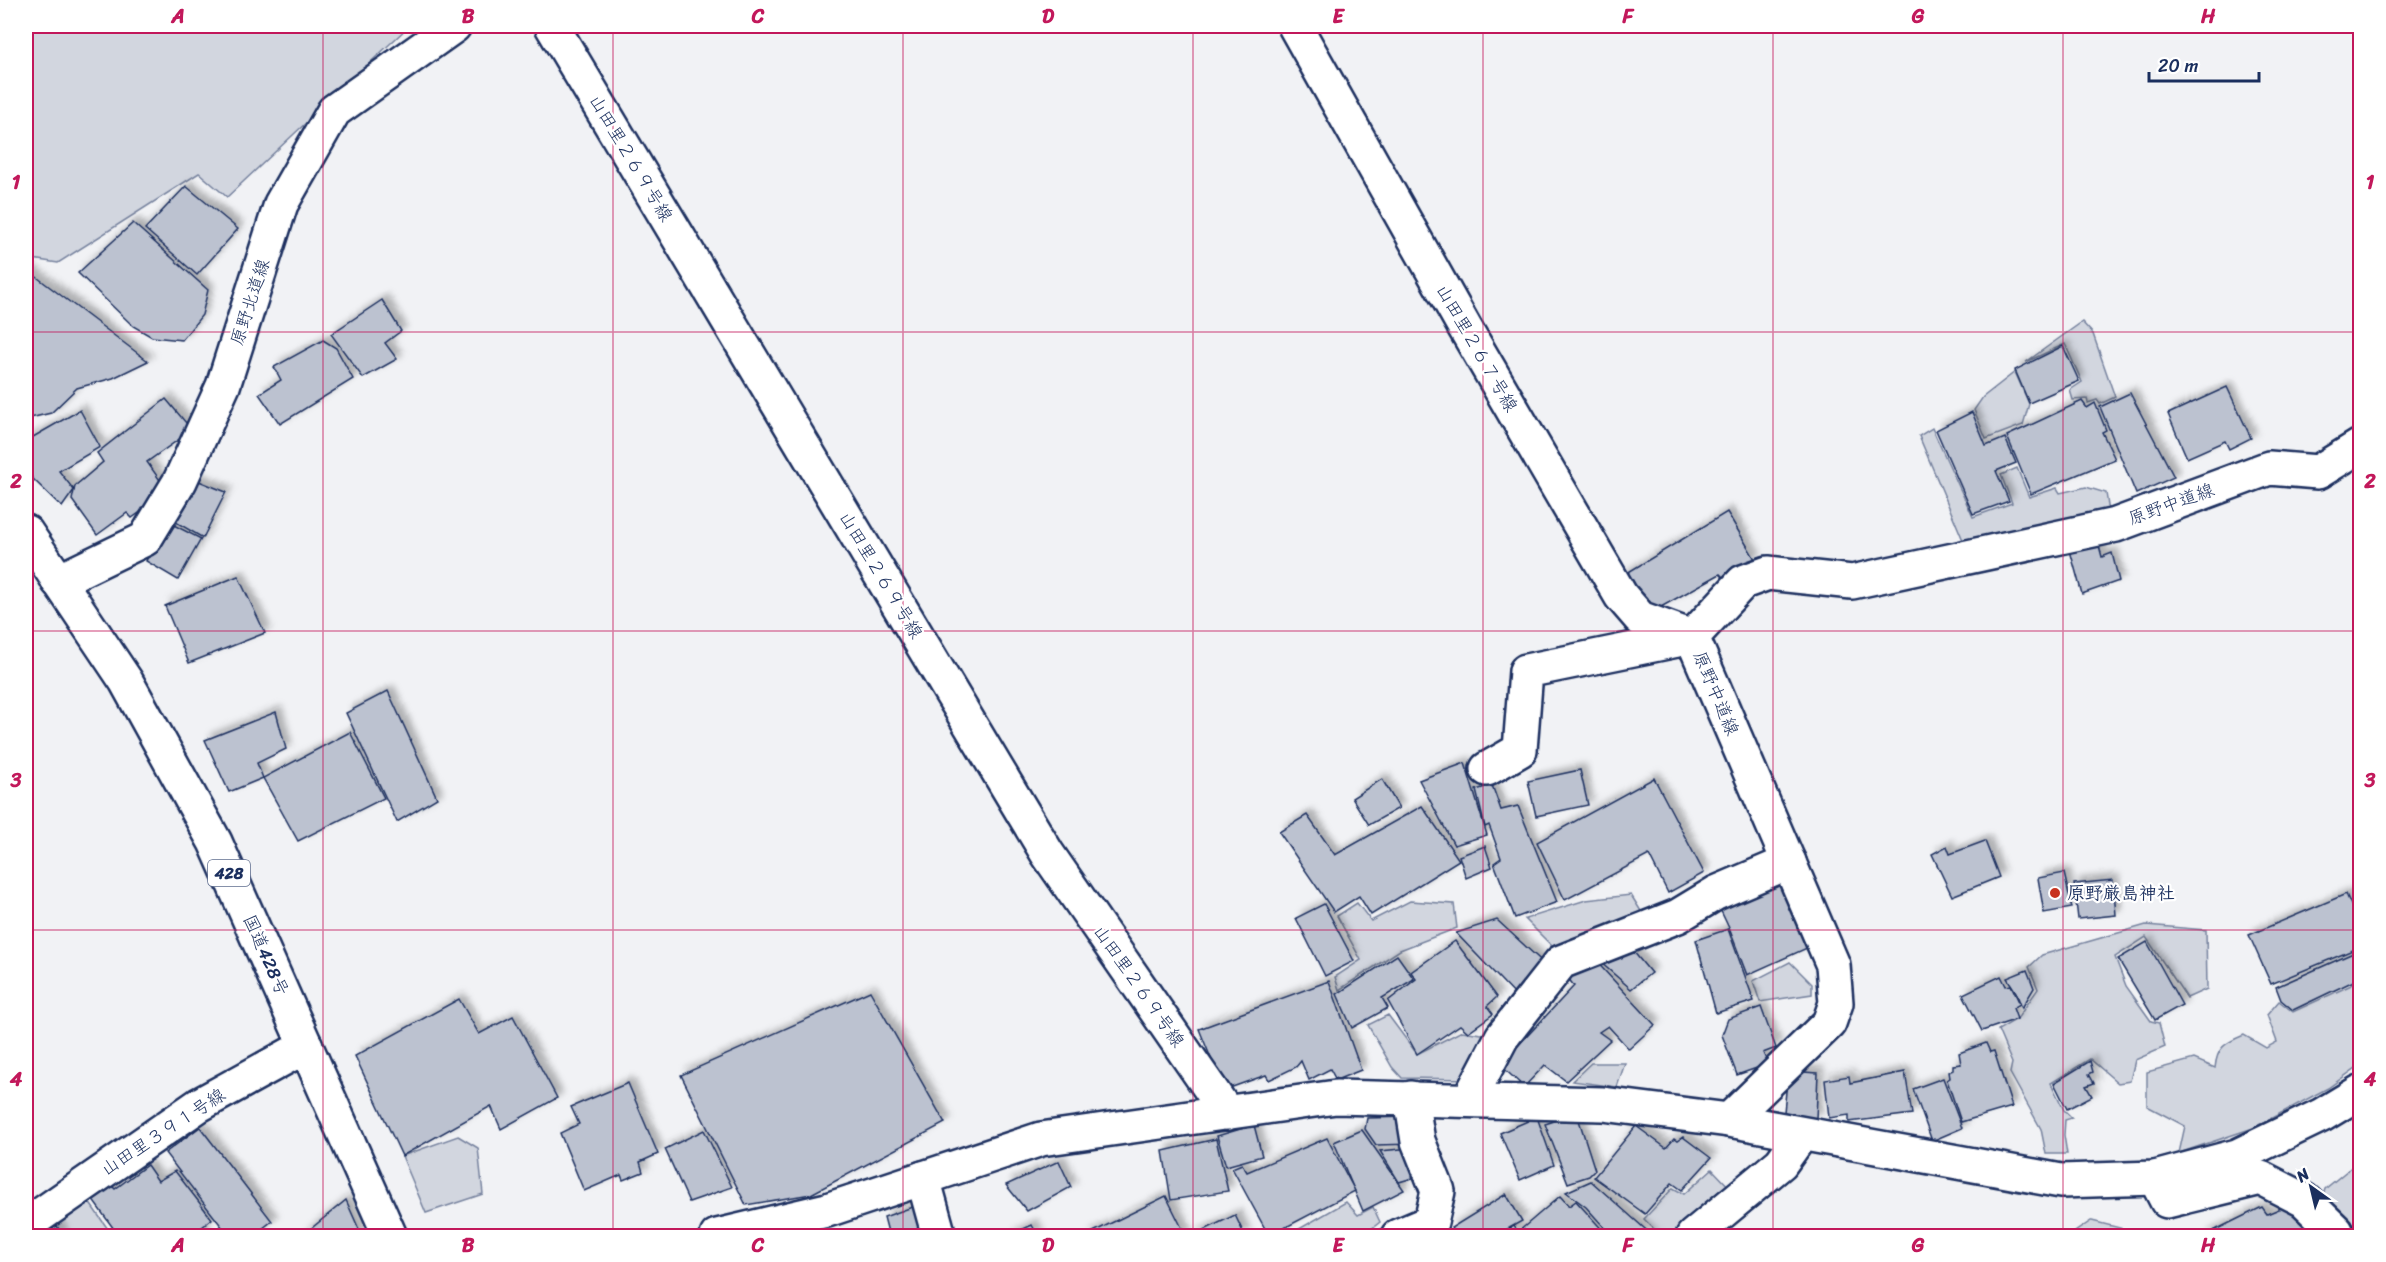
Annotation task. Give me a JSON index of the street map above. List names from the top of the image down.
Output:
{
  "streets": {
    "main road": [
      "山田里２６９号線",
      "原野北道線",
      "山田里２６７号線",
      "原野中道線",
      "428",
      "国道428号",
      "山田里３９１号線"
    ]
  },
  "crossings": [
    ["原野北道線", "国道428号"],
    ["山田里２６７号線", "原野中道線"],
    ["国道428号", "山田里３９１号線"]
  ],
  "places": ["原野厳島神社"],
  "scale_bar": "20 m",
  "north": "top left",
  "grid": {
    "columns": [
      "A",
      "B",
      "C",
      "D",
      "E",
      "F",
      "G",
      "H"
    ],
    "rows": [
      "1",
      "2",
      "3",
      "4"
    ]
  }
}
